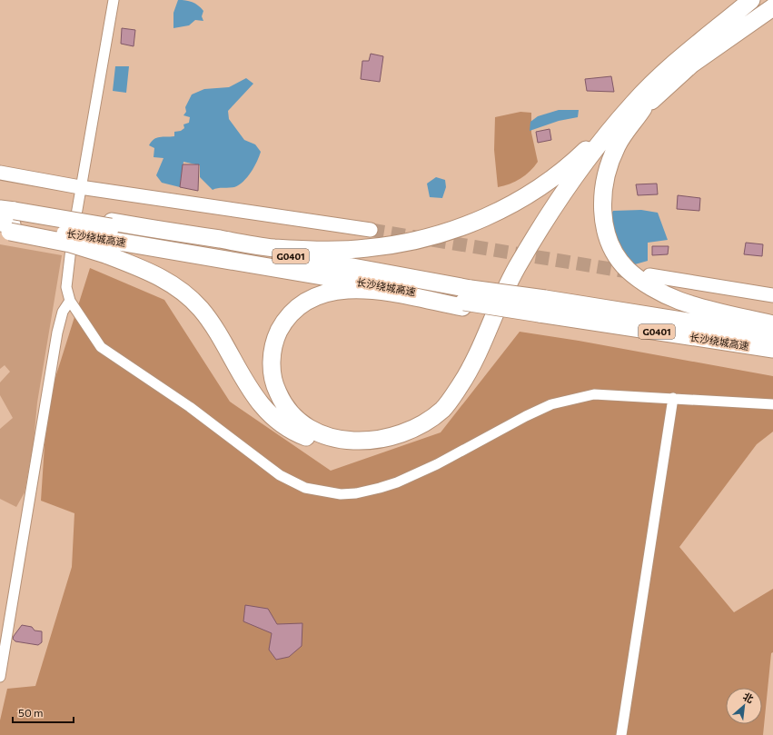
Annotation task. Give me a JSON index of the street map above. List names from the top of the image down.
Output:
{
  "streets": {
    "highway": ["长沙绕城高速", "G0401"]
  },
  "scale_bar": "50 m",
  "north": "top right"
}
